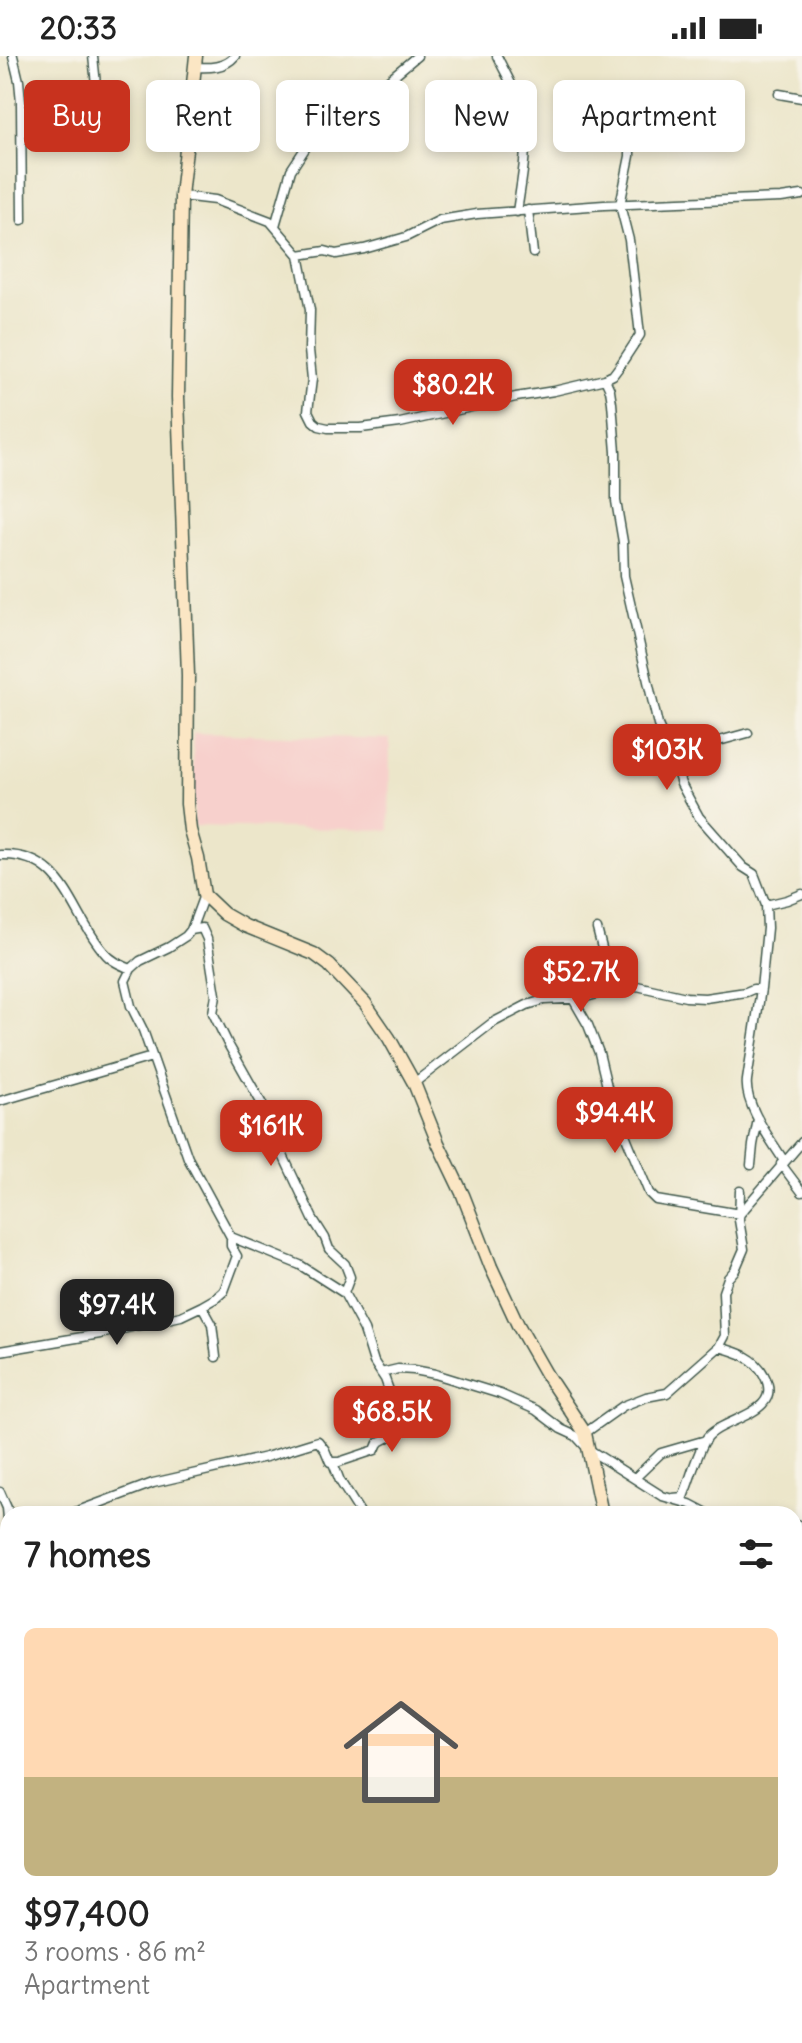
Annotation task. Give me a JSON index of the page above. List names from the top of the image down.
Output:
{
  "page": {
    "status": "20:33",
    "chip": [
      "Buy",
      "Rent",
      "Filters",
      "New",
      "Apartment"
    ],
    "price": [
      "$80.2K",
      "$103K",
      "$52.7K",
      "$94.4K",
      "$161K",
      "$97.4K",
      "$68.5K"
    ],
    "heading": "7 homes",
    "list": [
      {
        "name": "$97,400",
        "note": "3 rooms · 86 m² · Apartment"
      }
    ]
  }
}
